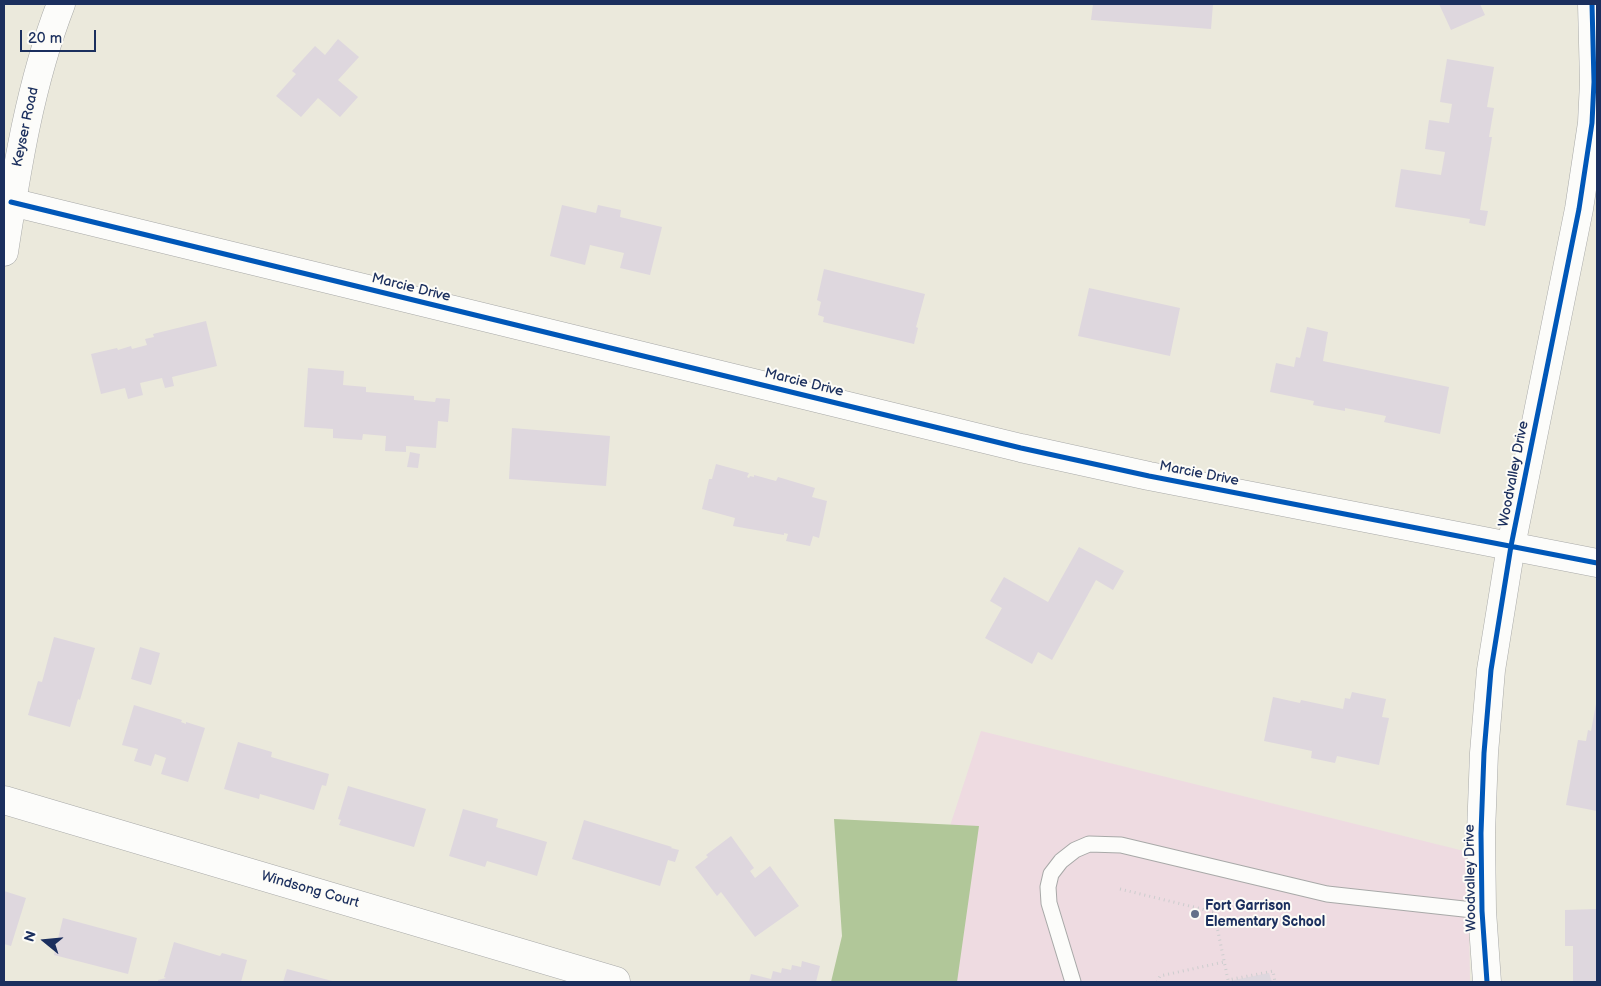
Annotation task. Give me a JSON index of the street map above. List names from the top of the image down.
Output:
{
  "streets": {
    "street": [
      "Keyser Road",
      "Marcie Drive",
      "Woodvalley Drive",
      "Windsong Court"
    ]
  },
  "crossings": [
    ["Keyser Road", "Marcie Drive"],
    ["Marcie Drive", "Woodvalley Drive"]
  ],
  "places": ["Fort Garrison Elementary School"],
  "scale_bar": "20 m",
  "north": "left"
}
